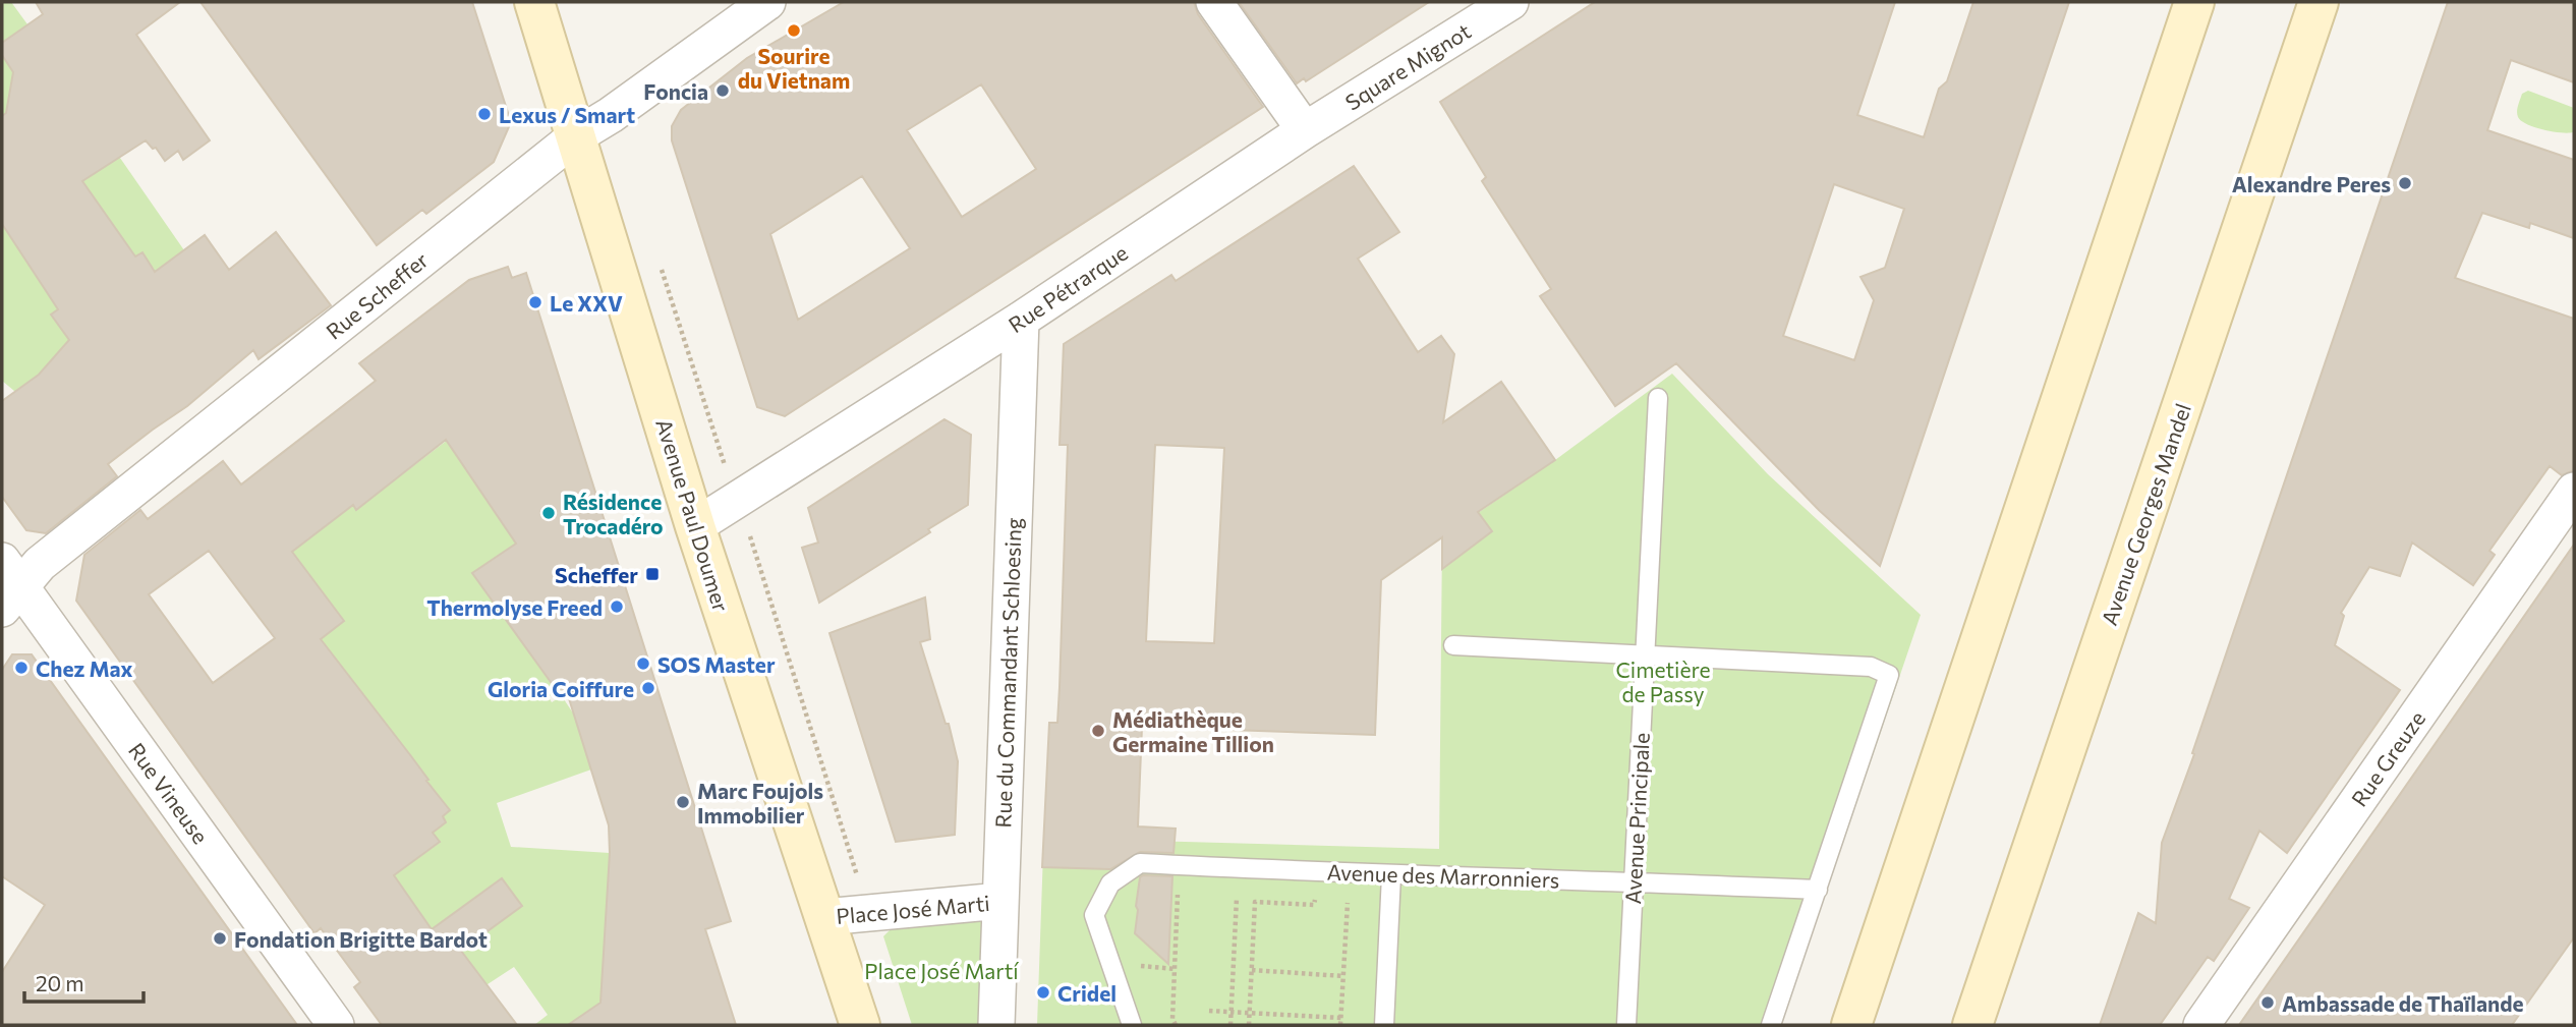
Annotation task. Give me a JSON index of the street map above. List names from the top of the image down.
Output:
{
  "streets": {
    "main road": ["Avenue Georges Mandel", "Avenue Paul Doumer"],
    "street": [
      "Square Mignot",
      "Rue Pétrarque",
      "Rue Scheffer",
      "Rue du Commandant Schloesing",
      "Rue Greuze",
      "Rue Vineuse",
      "Place José Marti"
    ],
    "lane": ["Avenue Principale", "Avenue des Marronniers"]
  },
  "crossings": [
    ["Square Mignot", "Rue Pétrarque"],
    ["Rue Pétrarque", "Avenue Paul Doumer"],
    ["Rue Pétrarque", "Rue du Commandant Schloesing"],
    ["Rue Scheffer", "Avenue Paul Doumer"],
    ["Rue Scheffer", "Rue Vineuse"],
    ["Avenue Paul Doumer", "Place José Marti"],
    ["Rue du Commandant Schloesing", "Place José Marti"],
    ["Avenue Principale", "Avenue des Marronniers"]
  ],
  "parks": ["Cimetière de Passy", "Place José Martí"],
  "places": {
    "other": [
      "Sourire du Vietnam",
      "Foncia",
      "Lexus / Smart",
      "Alexandre Peres",
      "Le XXV",
      "Résidence Trocadéro",
      "Thermolyse Freed",
      "SOS Master",
      "Chez Max",
      "Gloria Coiffure",
      "Médiathèque Germaine Tillion",
      "Marc Foujols Immobilier",
      "Fondation Brigitte Bardot",
      "Cridel",
      "Ambassade de Thaïlande"
    ],
    "transit": ["Scheffer"]
  },
  "scale_bar": "20 m"
}
